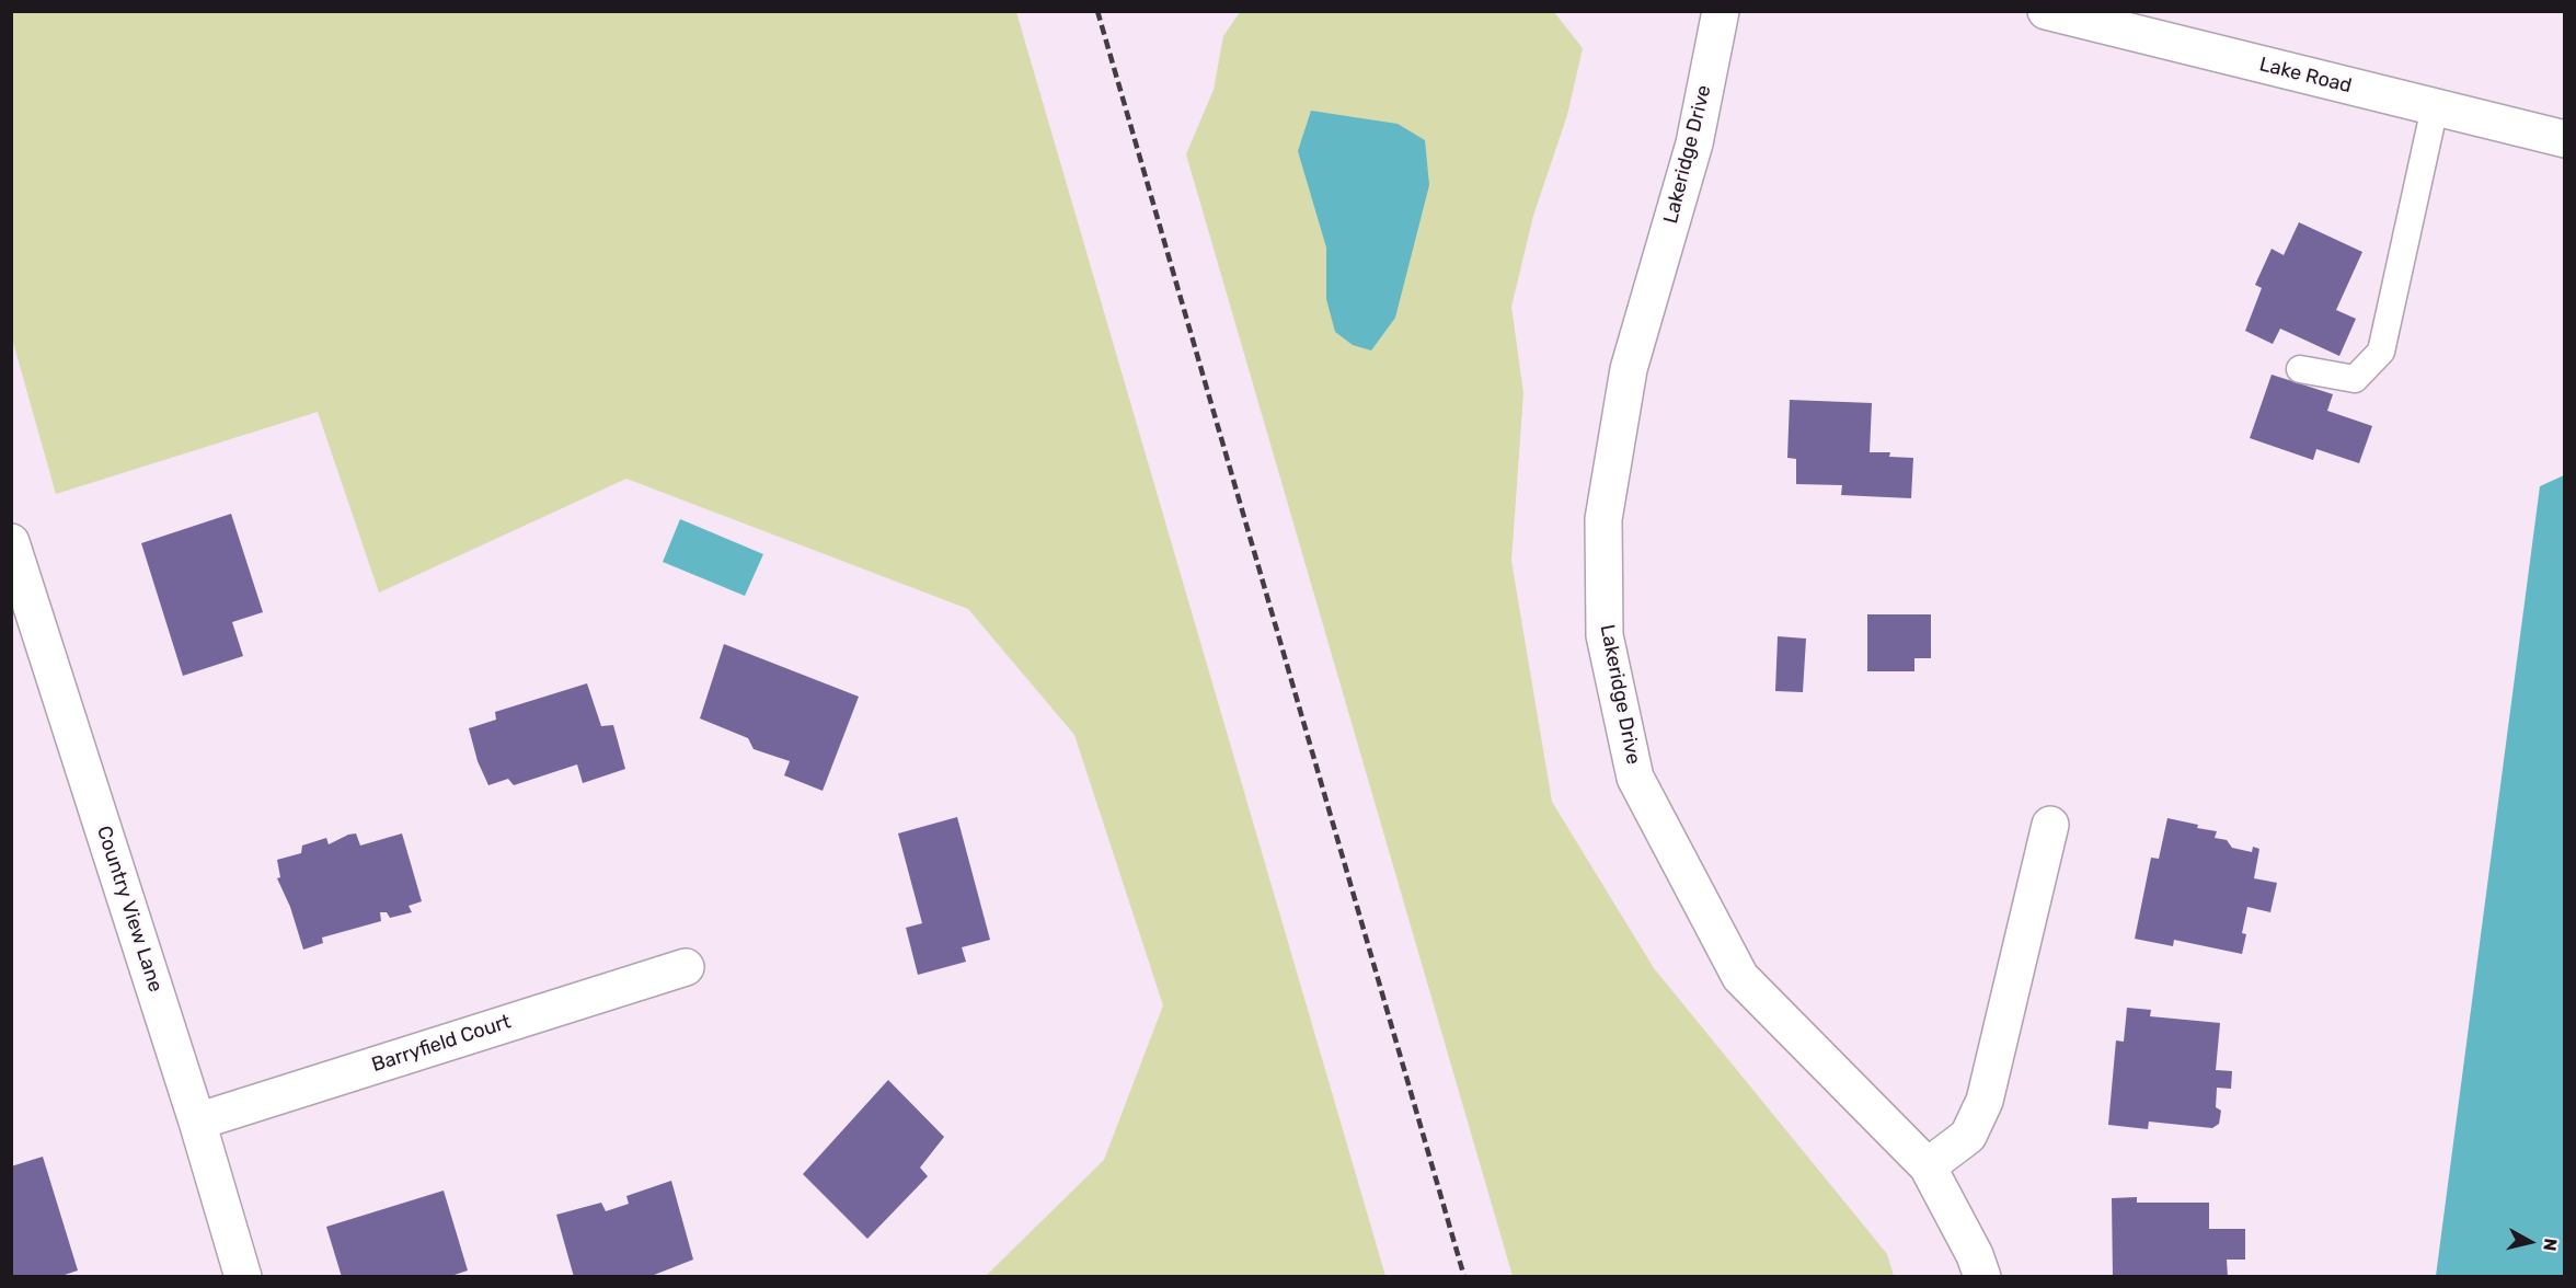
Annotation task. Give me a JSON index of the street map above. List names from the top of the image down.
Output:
{
  "streets": {
    "street": [
      "Lake Road",
      "Lakeridge Drive",
      "Country View Lane",
      "Barryfield Court"
    ]
  },
  "crossings": [
    ["Country View Lane", "Barryfield Court"]
  ],
  "north": "right"
}
